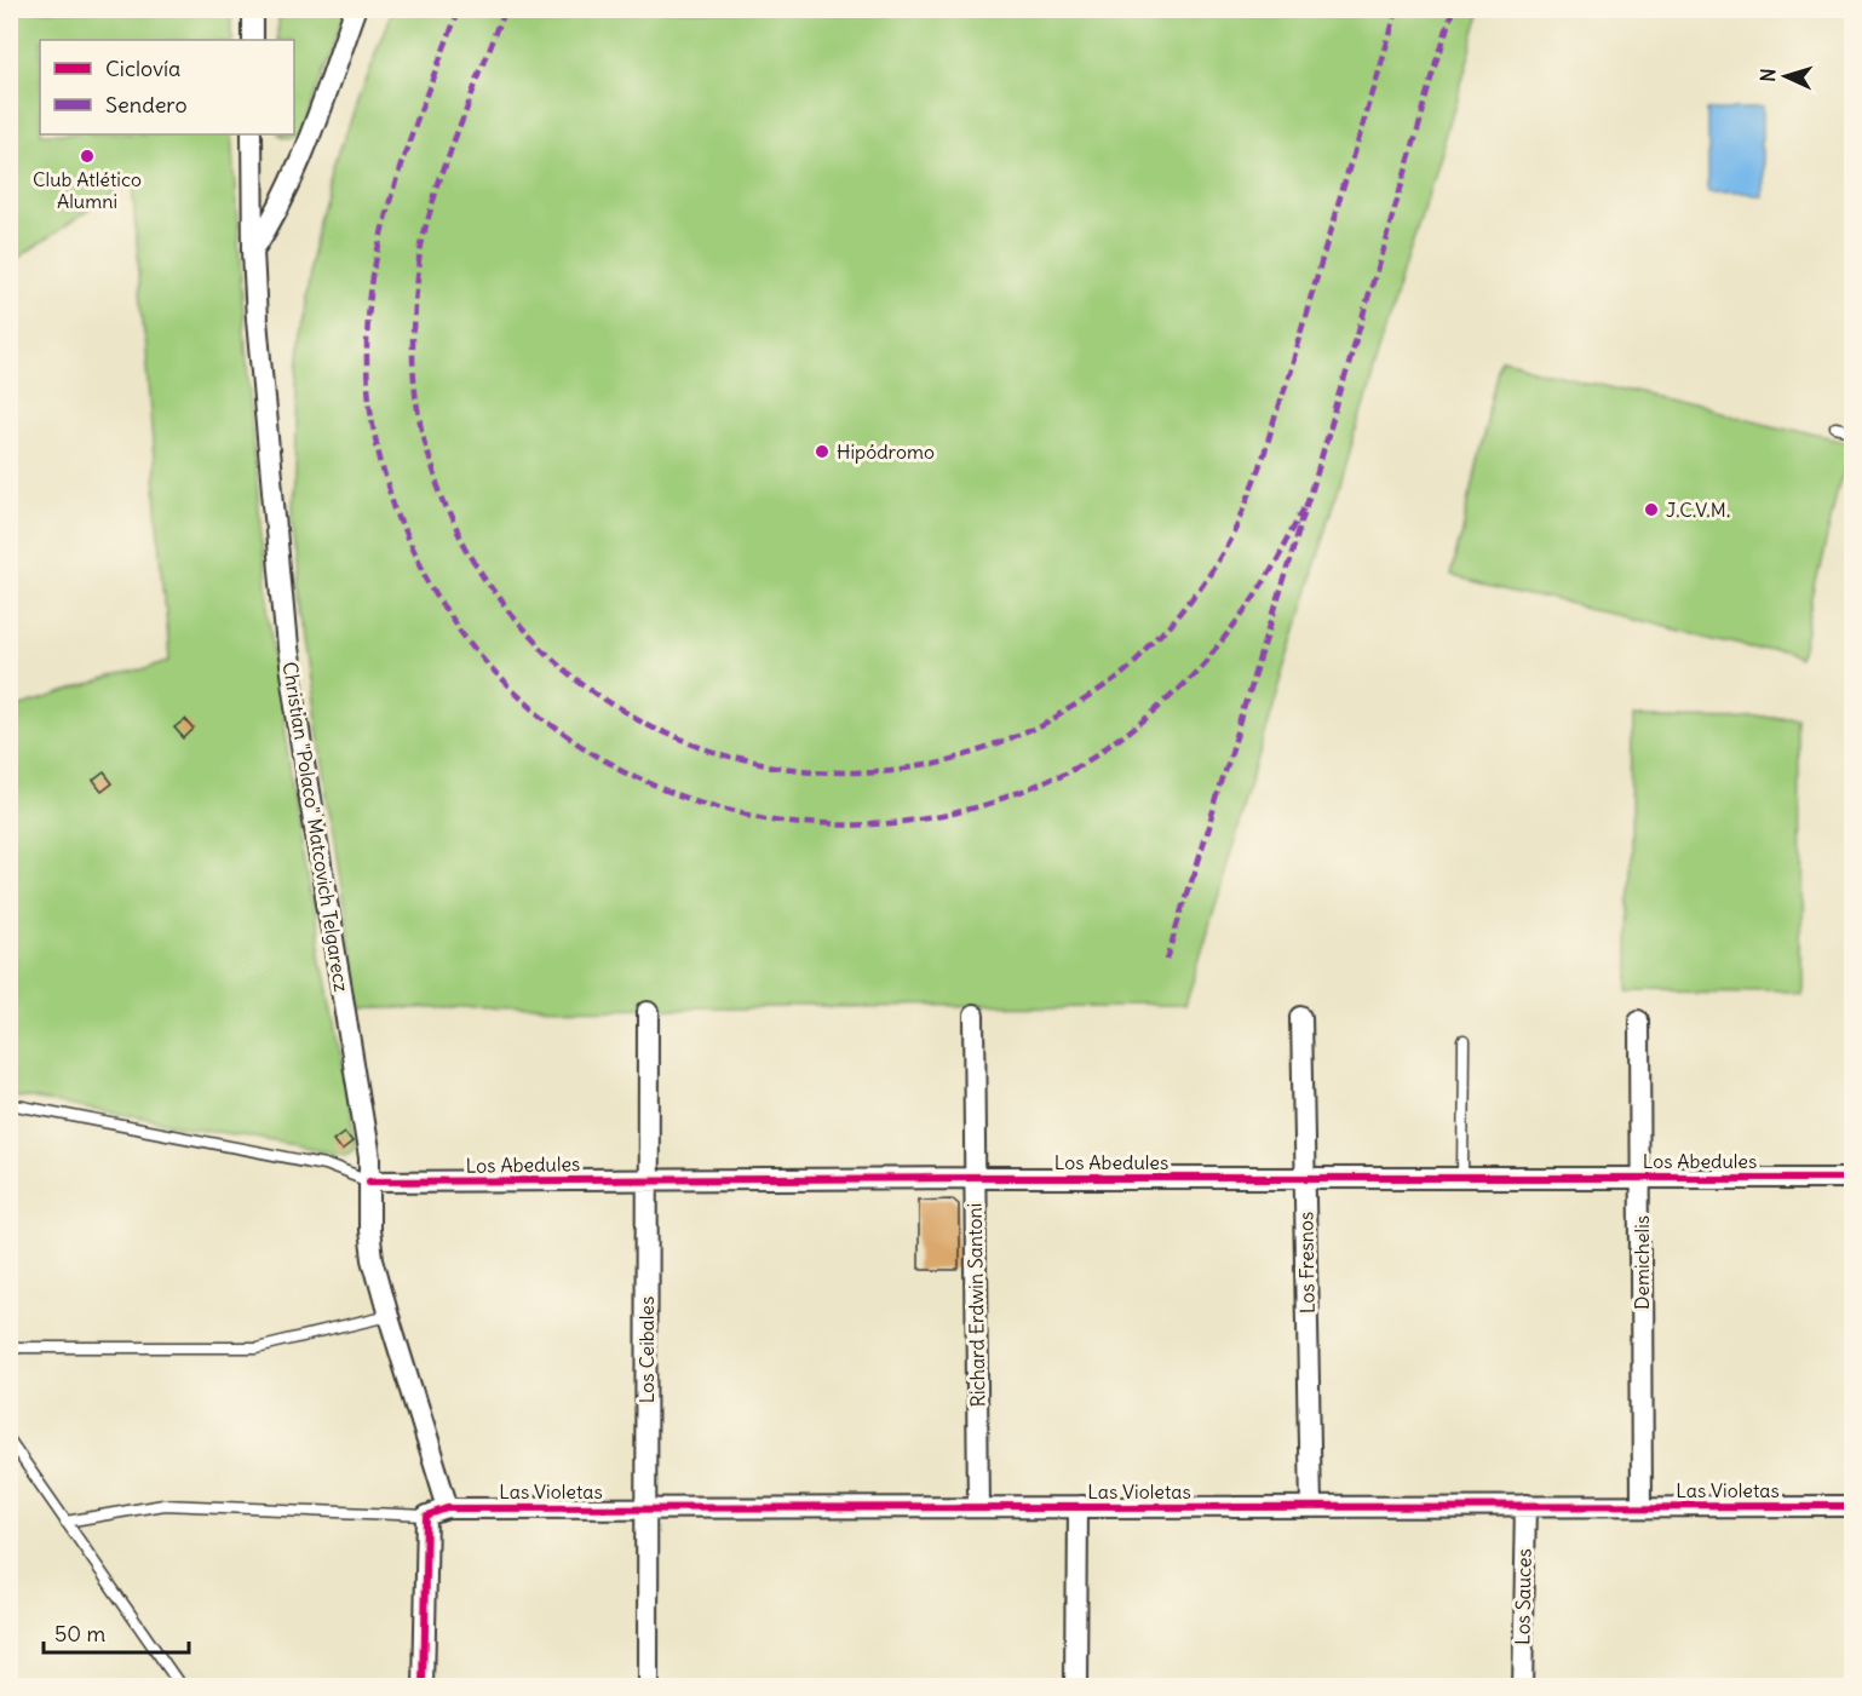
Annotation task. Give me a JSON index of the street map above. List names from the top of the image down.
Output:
{
  "streets": {
    "street": [
      "Christian \"Polaco\" Matcovich Telgarecz",
      "Los Abedules",
      "Los Fresnos",
      "Demichelis",
      "Richard Erdwin Santoni",
      "Los Ceibales",
      "Las Violetas",
      "Los Sauces"
    ]
  },
  "crossings": [
    ["Christian \"Polaco\" Matcovich Telgarecz", "Los Abedules"],
    ["Christian \"Polaco\" Matcovich Telgarecz", "Las Violetas"],
    ["Los Abedules", "Los Fresnos"],
    ["Los Abedules", "Demichelis"],
    ["Los Abedules", "Richard Erdwin Santoni"],
    ["Los Abedules", "Los Ceibales"],
    ["Los Fresnos", "Las Violetas"],
    ["Demichelis", "Las Violetas"],
    ["Richard Erdwin Santoni", "Las Violetas"],
    ["Los Ceibales", "Las Violetas"],
    ["Las Violetas", "Los Sauces"]
  ],
  "places": ["Club Atlético Alumni", "Hipódromo", "J.C.V.M."],
  "legend": ["Ciclovía", "Sendero"],
  "scale_bar": "50 m",
  "north": "left"
}
